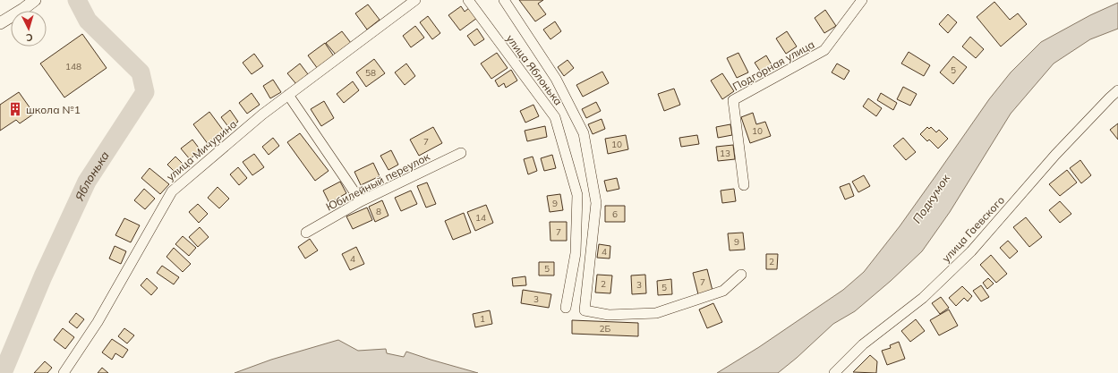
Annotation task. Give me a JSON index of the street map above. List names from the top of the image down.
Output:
{
  "streets": {
    "street": [
      "Подгорная улица",
      "улица Яблонька",
      "улица Мичурина",
      "Юбилейный переулок",
      "улица Гаевского"
    ]
  },
  "water": ["Яблонька", "Подкумок"],
  "places": {
    "building": ["школа №1"]
  },
  "house_numbers": [
    "148",
    "5",
    "58",
    "10",
    "7",
    "10",
    "13",
    "9",
    "8",
    "6",
    "14",
    "7",
    "9",
    "4",
    "4",
    "2",
    "5",
    "7",
    "2",
    "3",
    "5",
    "3",
    "1",
    "2Б"
  ],
  "north": "bottom"
}
